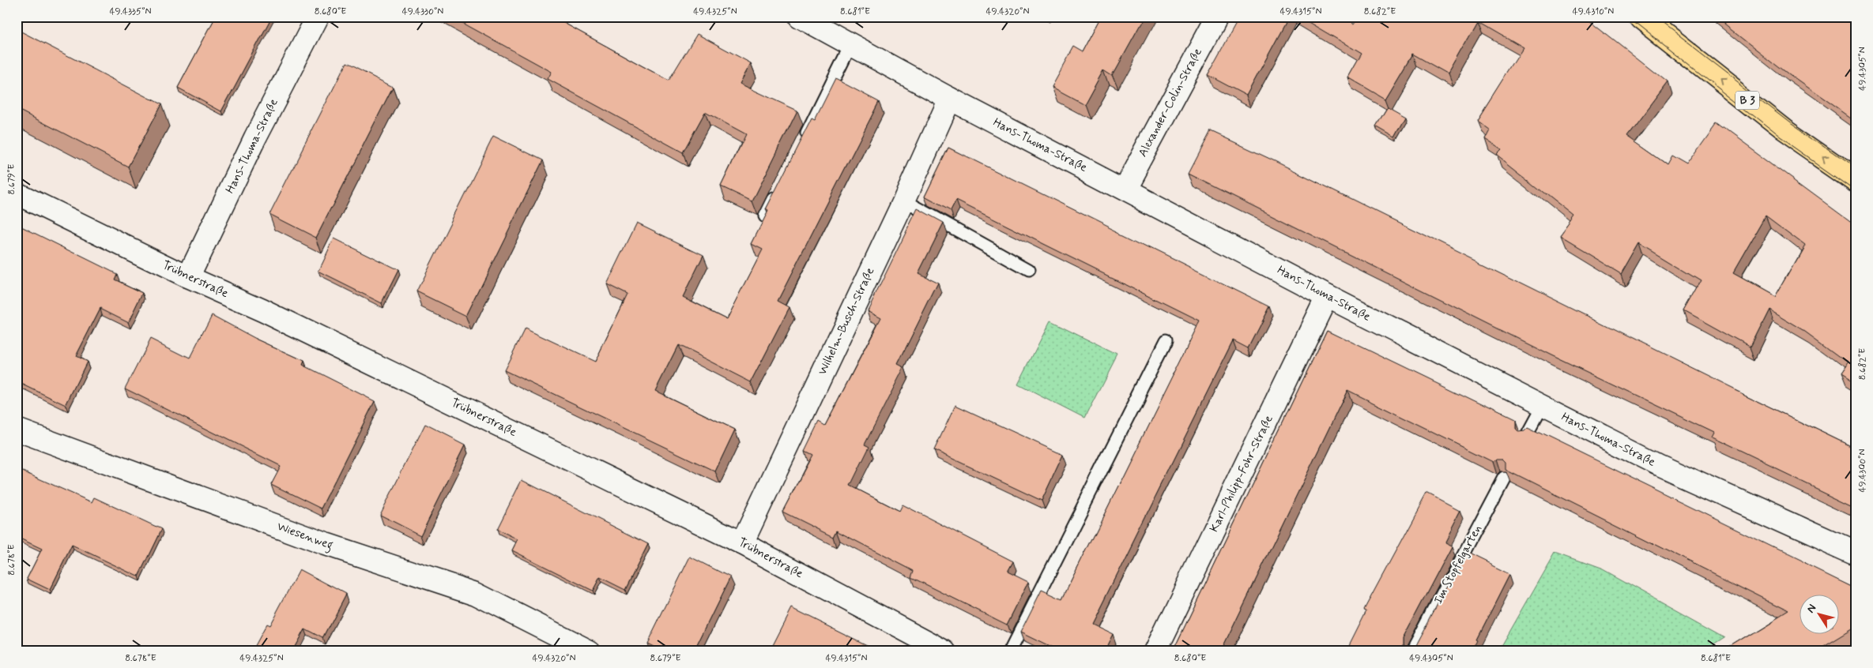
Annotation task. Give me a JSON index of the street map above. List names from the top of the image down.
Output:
{
  "streets": {
    "main road": ["B 3"],
    "street": [
      "Alexander-Colin-Straße",
      "Hans-Thoma-Straße",
      "Trübnerstraße",
      "Wilhelm-Busch-Straße",
      "Karl-Philipp-Fohr-Straße",
      "Wiesenweg"
    ],
    "lane": ["Im Stopfelgarten"]
  },
  "crossings": [
    ["Alexander-Colin-Straße", "Hans-Thoma-Straße"],
    ["Hans-Thoma-Straße", "Trübnerstraße"],
    ["Hans-Thoma-Straße", "Wilhelm-Busch-Straße"],
    ["Hans-Thoma-Straße", "Karl-Philipp-Fohr-Straße"],
    ["Trübnerstraße", "Wilhelm-Busch-Straße"]
  ],
  "north": "top left",
  "coordinates": [
    "49.4335°N",
    "8.680°E",
    "49.4330°N",
    "49.4325°N",
    "8.681°E",
    "49.4320°N",
    "49.4315°N",
    "8.682°E",
    "49.4310°N",
    "49.4305°N",
    "8.679°E",
    "49.4300°N",
    "8.678°E"
  ]
}
